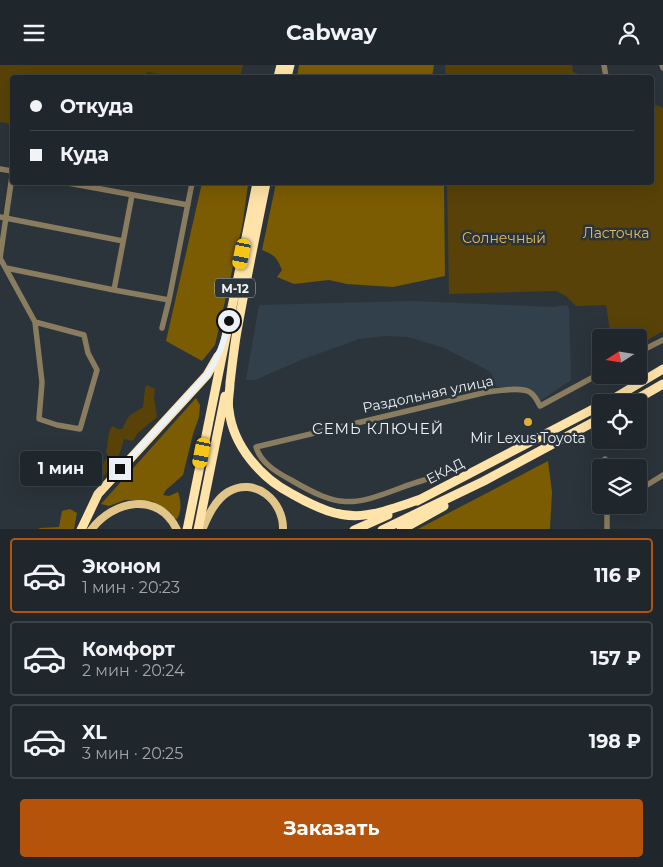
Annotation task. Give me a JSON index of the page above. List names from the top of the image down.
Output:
{
  "streets": {
    "highway": ["М-12", "ЕКАД"],
    "street": ["Раздольная улица"]
  },
  "districts": ["СЕМЬ КЛЮЧЕЙ"],
  "parks": ["Ласточка", "Солнечный"],
  "places": ["Mir Lexus Toyota"],
  "north": "left",
  "page": {
    "header": "Cabway",
    "banner": ["Откуда", "Куда"],
    "bubble": "1 мин",
    "list": [
      {
        "name": "Эконом",
        "note": "1 мин · 20:23",
        "value": "116 ₽"
      },
      {
        "name": "Комфорт",
        "note": "2 мин · 20:24",
        "value": "157 ₽"
      },
      {
        "name": "XL",
        "note": "3 мин · 20:25",
        "value": "198 ₽"
      }
    ],
    "buttons": "Заказать"
  }
}
